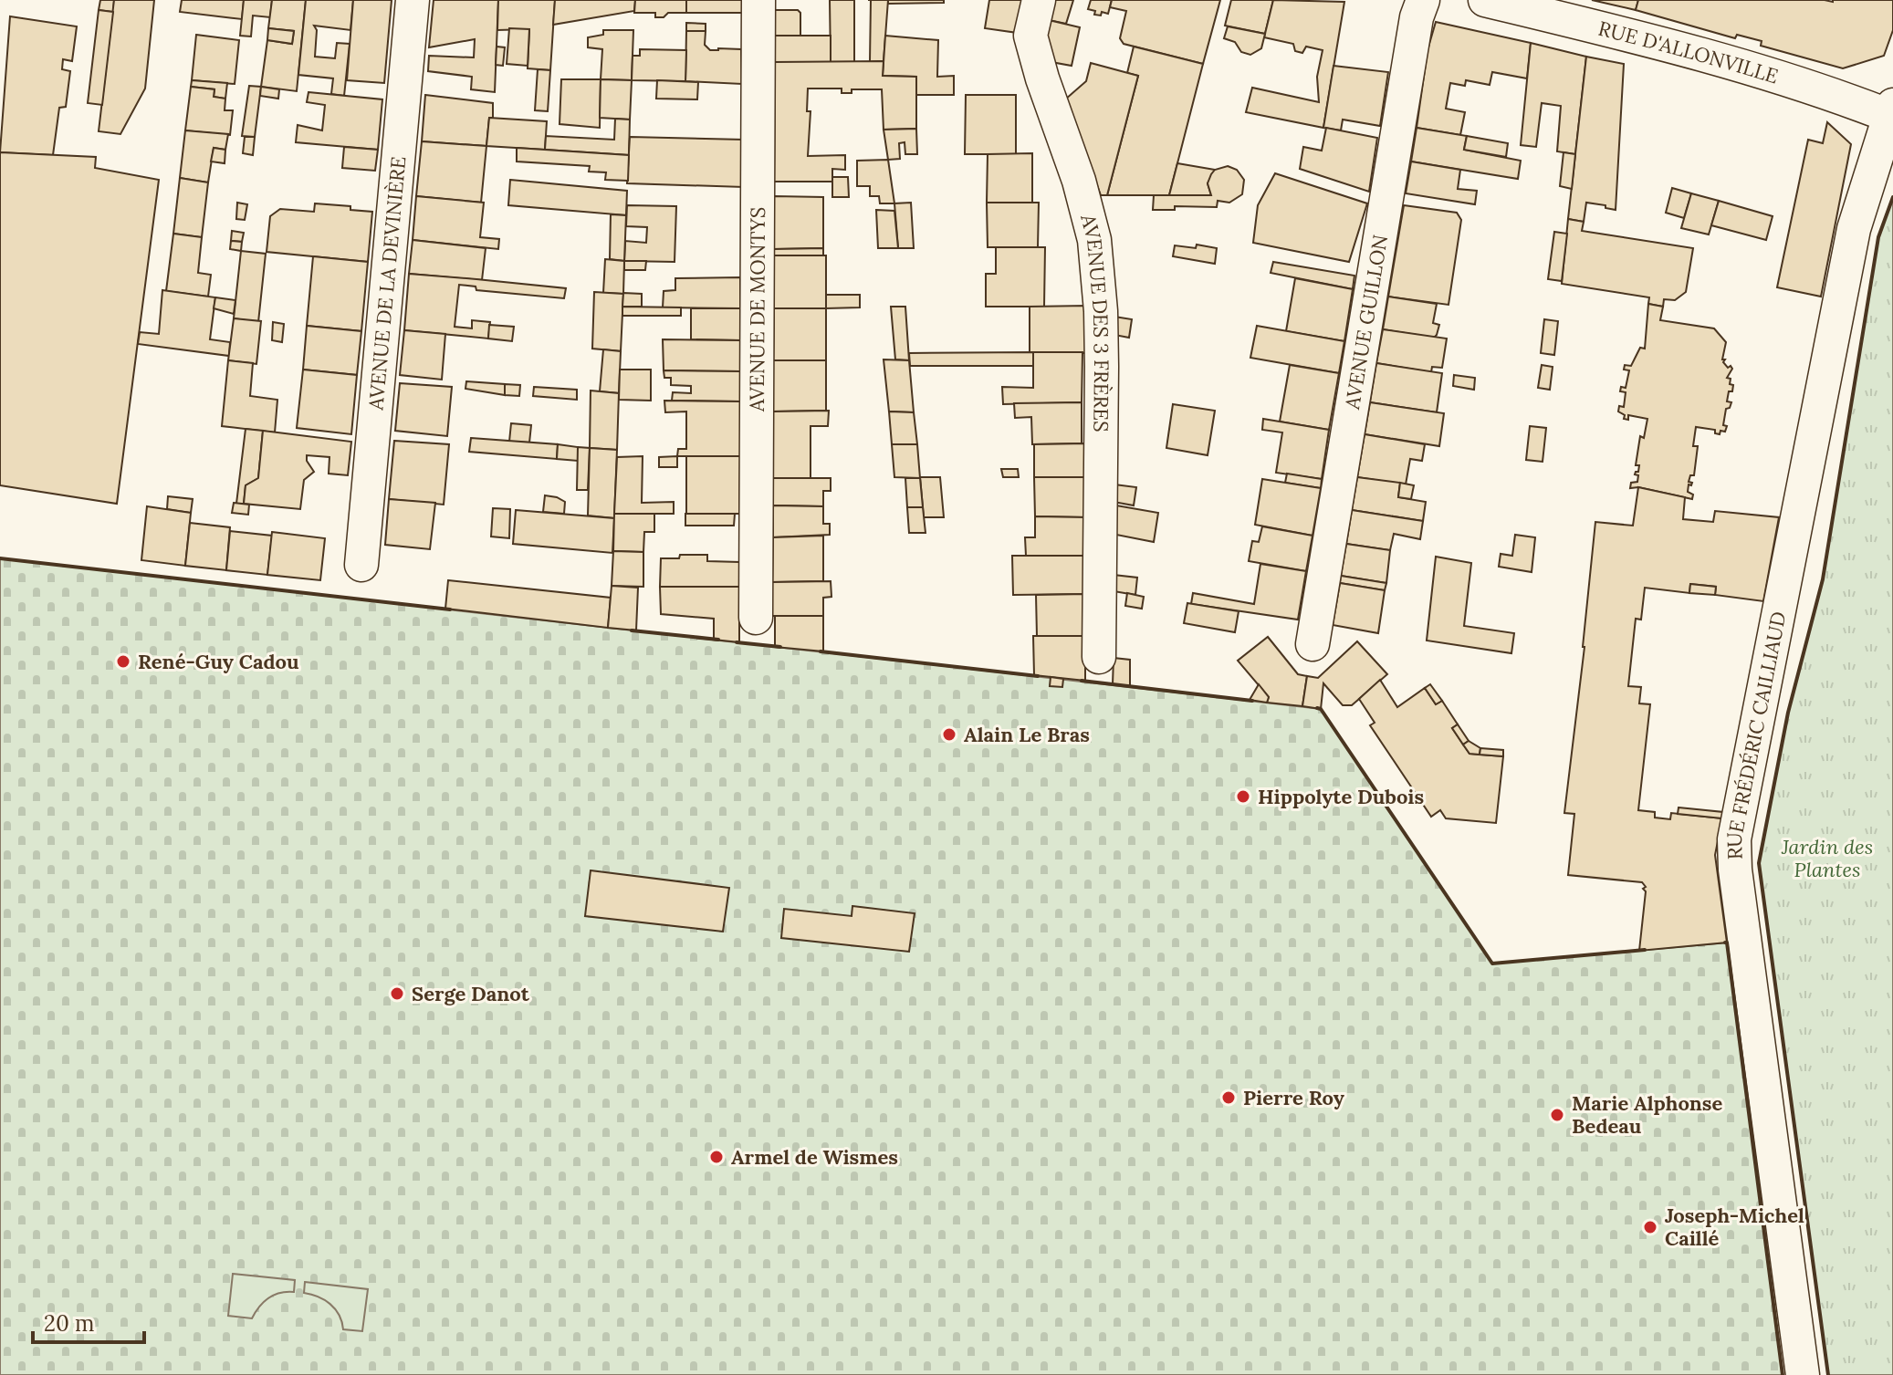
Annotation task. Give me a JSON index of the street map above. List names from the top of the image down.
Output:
{
  "streets": {
    "street": [
      "RUE D'ALLONVILLE",
      "AVENUE DE LA DEVINIÈRE",
      "AVENUE DE MONTYS",
      "AVENUE GUILLON",
      "AVENUE DES 3 FRÈRES",
      "RUE FRÉDÉRIC CAILLIAUD"
    ]
  },
  "crossings": [
    ["RUE D'ALLONVILLE", "RUE FRÉDÉRIC CAILLIAUD"]
  ],
  "parks": ["Jardin des Plantes"],
  "places": [
    "René-Guy Cadou",
    "Alain Le Bras",
    "Hippolyte Dubois",
    "Serge Danot",
    "Pierre Roy",
    "Marie Alphonse Bedeau",
    "Armel de Wismes",
    "Joseph-Michel Caillé"
  ],
  "scale_bar": "20 m"
}
